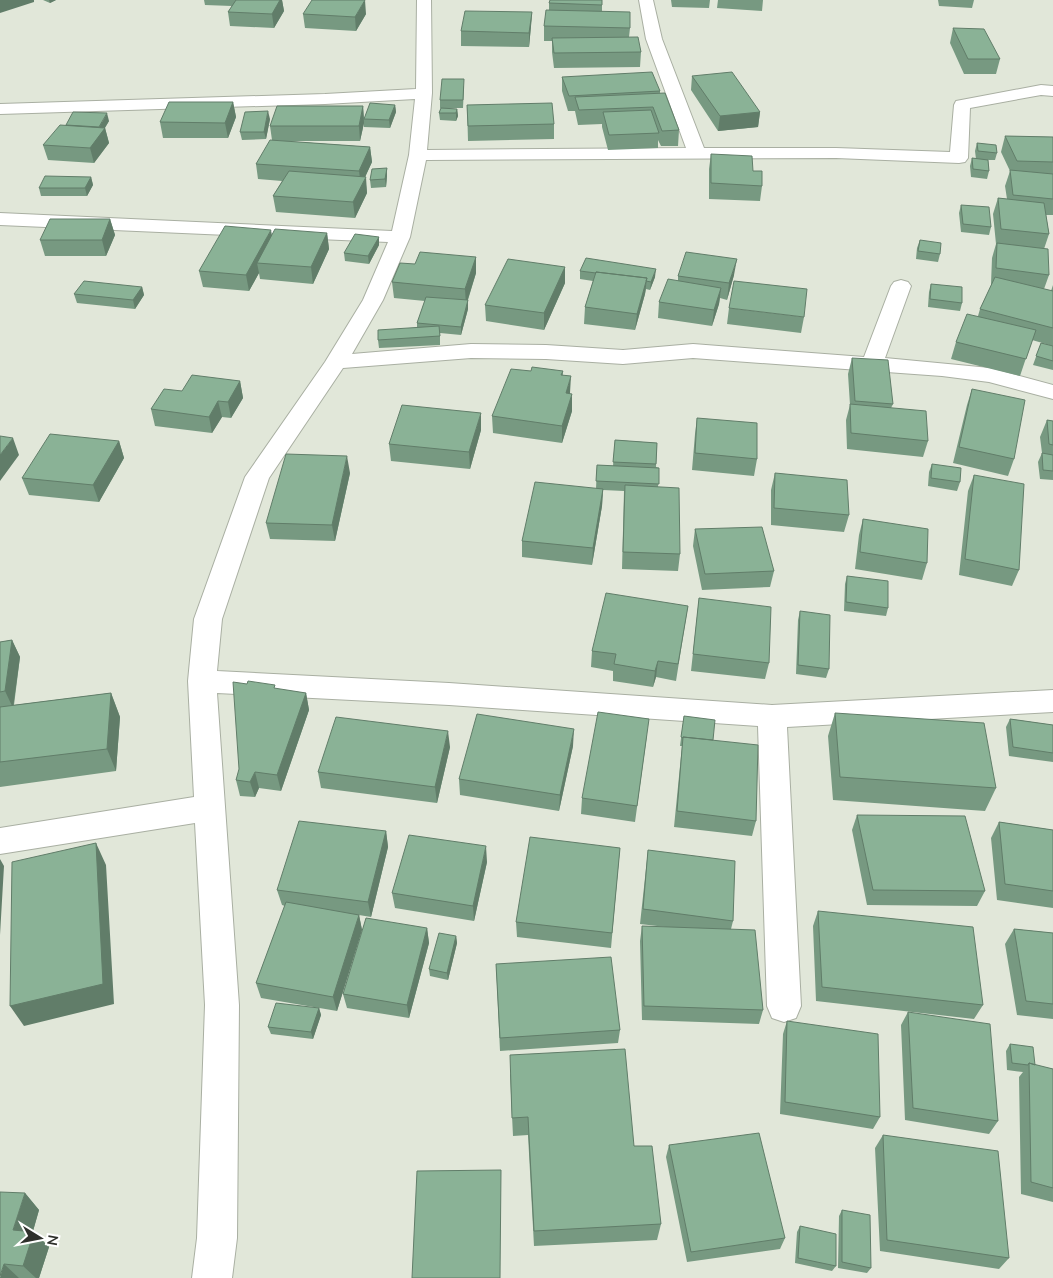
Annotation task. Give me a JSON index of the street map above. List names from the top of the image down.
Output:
{
  "north": "right"
}
